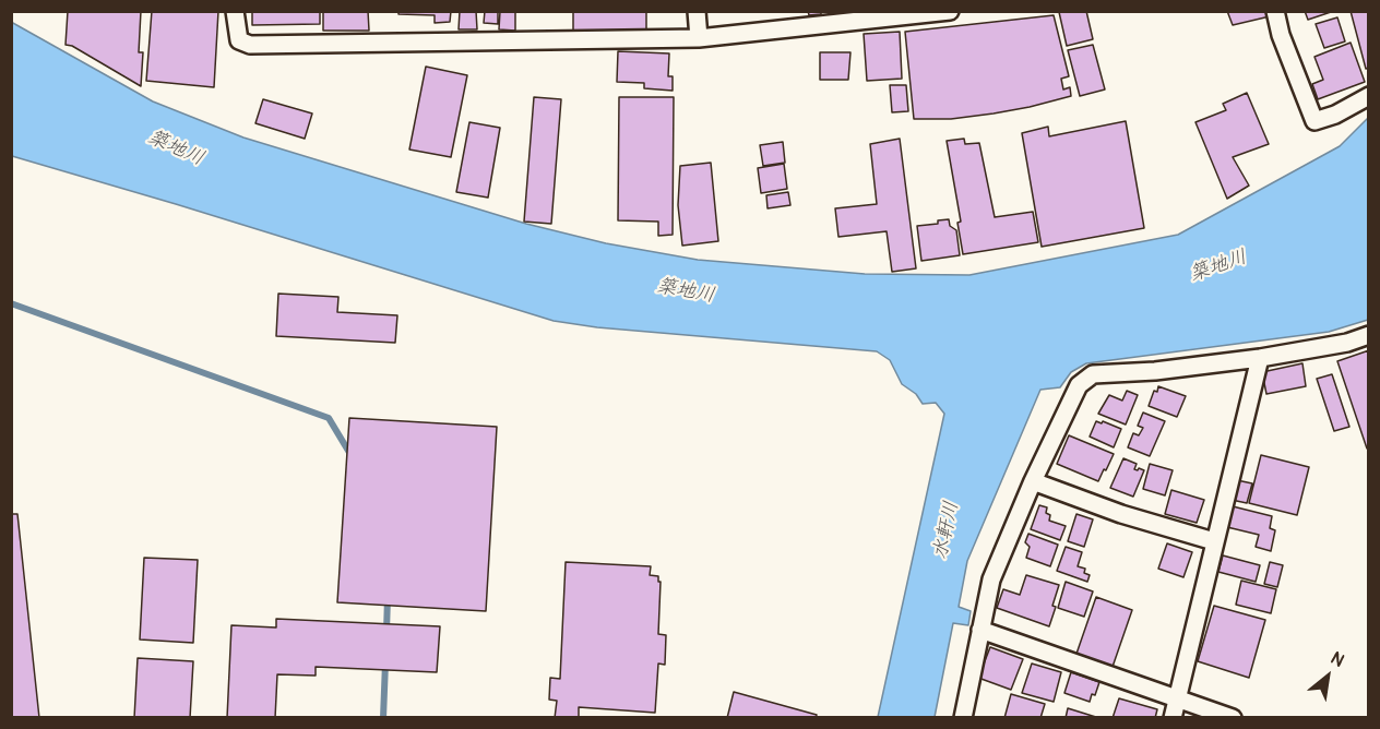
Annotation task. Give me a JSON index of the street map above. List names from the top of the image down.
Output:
{
  "water": ["築地川", "水軒川"],
  "north": "top right"
}
